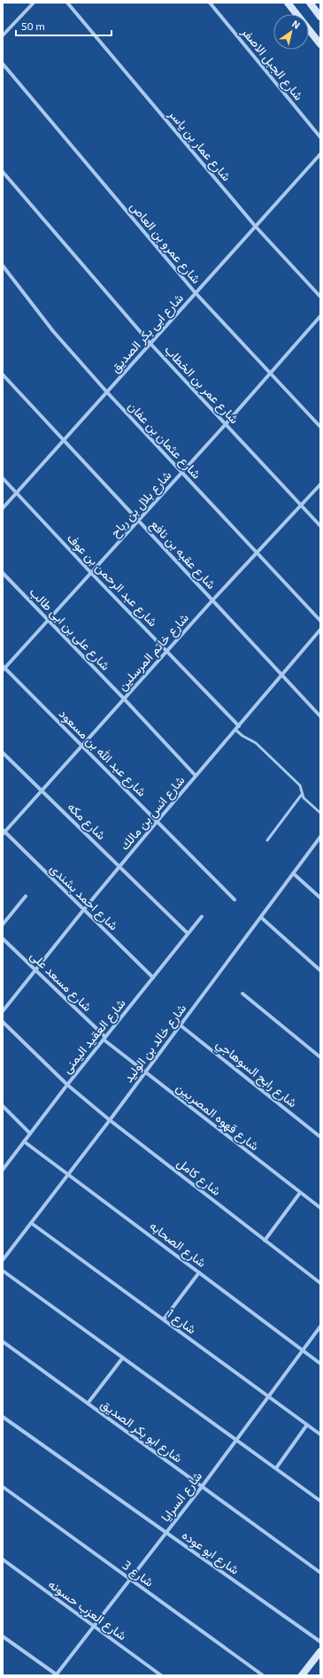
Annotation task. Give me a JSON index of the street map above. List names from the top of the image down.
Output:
{
  "streets": {
    "street": [
      "شارع الجبل الاصفر",
      "شارع عمار بن ياسر",
      "شارع عمرو بن العاص",
      "شارع ابى بكر الصديق",
      "شارع عمر بن الخطاب",
      "شارع عثمان بن عفان",
      "شارع بلال بن رباح",
      "شارع عقبه بن نافع",
      "شارع عبد الرحمن بن عوف",
      "شارع على بن ابى طالب",
      "شارع خاتم المرسلين",
      "شارع عبد الله بن مسعود",
      "شارع انس بن مالك",
      "شارع مكه",
      "شارع احمد بشندى",
      "شارع مسعد على",
      "شارع العقيد اليمنى",
      "شارع خالد بن الوليد",
      "شارع رابح السوهاجي",
      "شارع قهوه المصريين",
      "شارع كامل",
      "شارع الصحابه",
      "شارع 1",
      "شارع ابو بكر الصديق",
      "شارع السرايا",
      "شارع ابو عوده",
      "شارع 3",
      "شارع العزب حسونه"
    ]
  },
  "crossings": [
    ["شارع عمار بن ياسر", "شارع ابى بكر الصديق"],
    ["شارع عمرو بن العاص", "شارع ابى بكر الصديق"],
    ["شارع عمرو بن العاص", "شارع بلال بن رباح"],
    ["شارع ابى بكر الصديق", "شارع عمر بن الخطاب"],
    ["شارع ابى بكر الصديق", "شارع عثمان بن عفان"],
    ["شارع ابى بكر الصديق", "شارع عقبه بن نافع"],
    ["شارع ابى بكر الصديق", "شارع عبد الرحمن بن عوف"],
    ["شارع عمر بن الخطاب", "شارع بلال بن رباح"],
    ["شارع عمر بن الخطاب", "شارع خاتم المرسلين"],
    ["شارع عثمان بن عفان", "شارع بلال بن رباح"],
    ["شارع عثمان بن عفان", "شارع خاتم المرسلين"],
    ["شارع بلال بن رباح", "شارع عقبه بن نافع"],
    ["شارع بلال بن رباح", "شارع عبد الرحمن بن عوف"],
    ["شارع بلال بن رباح", "شارع على بن ابى طالب"],
    ["شارع بلال بن رباح", "شارع عبد الله بن مسعود"],
    ["شارع عقبه بن نافع", "شارع خاتم المرسلين"],
    ["شارع عقبه بن نافع", "شارع انس بن مالك"],
    ["شارع عبد الرحمن بن عوف", "شارع خاتم المرسلين"],
    ["شارع عبد الرحمن بن عوف", "شارع انس بن مالك"],
    ["شارع على بن ابى طالب", "شارع خاتم المرسلين"],
    ["شارع على بن ابى طالب", "شارع انس بن مالك"],
    ["شارع خاتم المرسلين", "شارع عبد الله بن مسعود"],
    ["شارع خاتم المرسلين", "شارع مكه"],
    ["شارع خاتم المرسلين", "شارع احمد بشندى"],
    ["شارع عبد الله بن مسعود", "شارع انس بن مالك"],
    ["شارع انس بن مالك", "شارع مكه"],
    ["شارع انس بن مالك", "شارع احمد بشندى"],
    ["شارع انس بن مالك", "شارع مسعد على"],
    ["شارع مكه", "شارع العقيد اليمنى"],
    ["شارع احمد بشندى", "شارع العقيد اليمنى"],
    ["شارع مسعد على", "شارع العقيد اليمنى"],
    ["شارع مسعد على", "شارع قهوه المصريين"],
    ["شارع العقيد اليمنى", "شارع قهوه المصريين"],
    ["شارع العقيد اليمنى", "شارع كامل"],
    ["شارع العقيد اليمنى", "شارع الصحابه"],
    ["شارع خالد بن الوليد", "شارع رابح السوهاجي"],
    ["شارع خالد بن الوليد", "شارع قهوه المصريين"],
    ["شارع خالد بن الوليد", "شارع كامل"],
    ["شارع خالد بن الوليد", "شارع الصحابه"],
    ["شارع خالد بن الوليد", "شارع 1"],
    ["شارع الصحابه", "شارع السرايا"],
    ["شارع 1", "شارع السرايا"],
    ["شارع ابو بكر الصديق", "شارع السرايا"],
    ["شارع السرايا", "شارع ابو عوده"],
    ["شارع السرايا", "شارع 3"],
    ["شارع السرايا", "شارع العزب حسونه"]
  ],
  "scale_bar": "50 m",
  "north": "top right"
}
